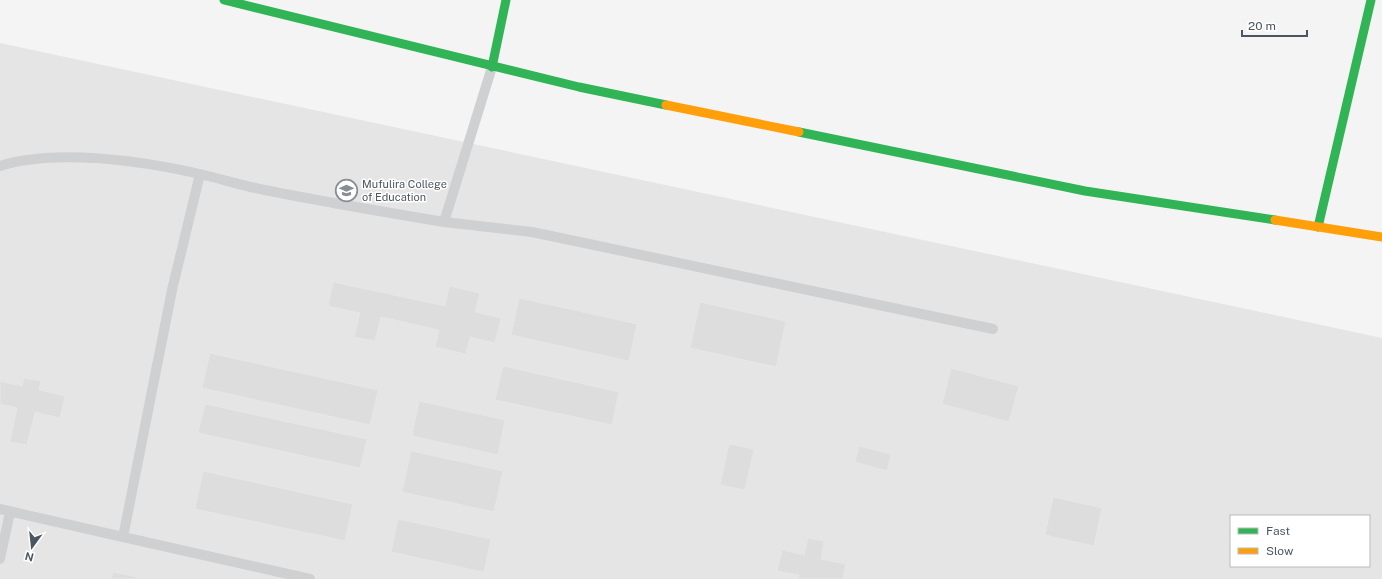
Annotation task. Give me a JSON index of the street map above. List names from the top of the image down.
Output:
{
  "places": {
    "school or university": ["Mufulira College of Education"]
  },
  "legend": ["Fast", "Slow"],
  "scale_bar": "20 m",
  "north": "bottom"
}
